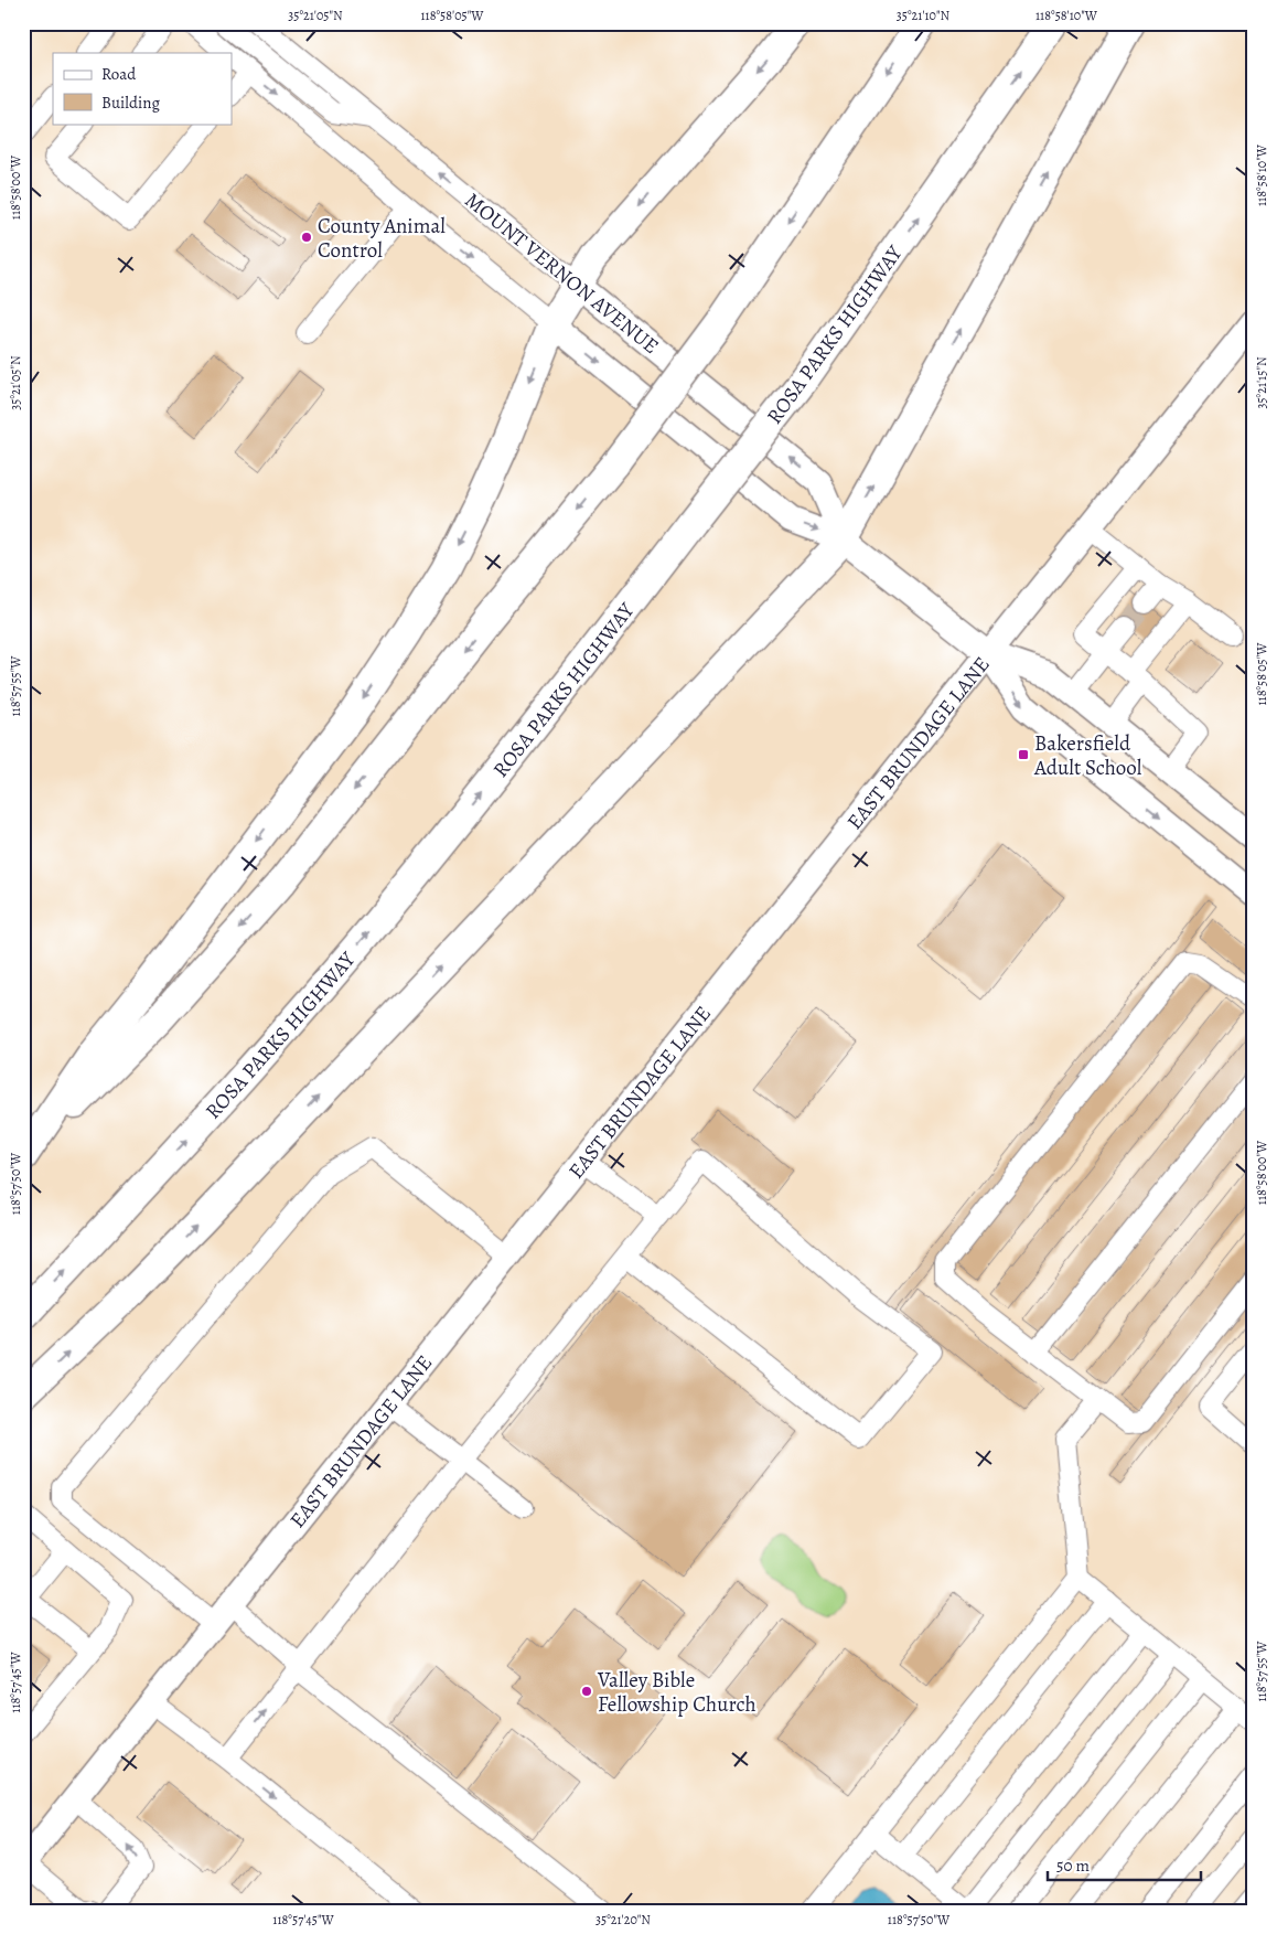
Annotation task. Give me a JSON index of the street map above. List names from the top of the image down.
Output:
{
  "streets": {
    "highway": ["ROSA PARKS HIGHWAY"],
    "main road": ["MOUNT VERNON AVENUE", "EAST BRUNDAGE LANE"]
  },
  "crossings": [
    ["MOUNT VERNON AVENUE", "EAST BRUNDAGE LANE"]
  ],
  "places": {
    "other": ["County Animal Control", "Valley Bible Fellowship Church"],
    "transit": ["Bakersfield Adult School"]
  },
  "legend": ["Road", "Building"],
  "scale_bar": "50 m",
  "coordinates": [
    "35°21'05\"N",
    "118°58'05\"W",
    "35°21'10\"N",
    "118°58'10\"W",
    "118°58'00\"W",
    "35°21'15\"N",
    "118°57'55\"W",
    "118°57'50\"W",
    "118°57'45\"W",
    "35°21'20\"N"
  ]
}
